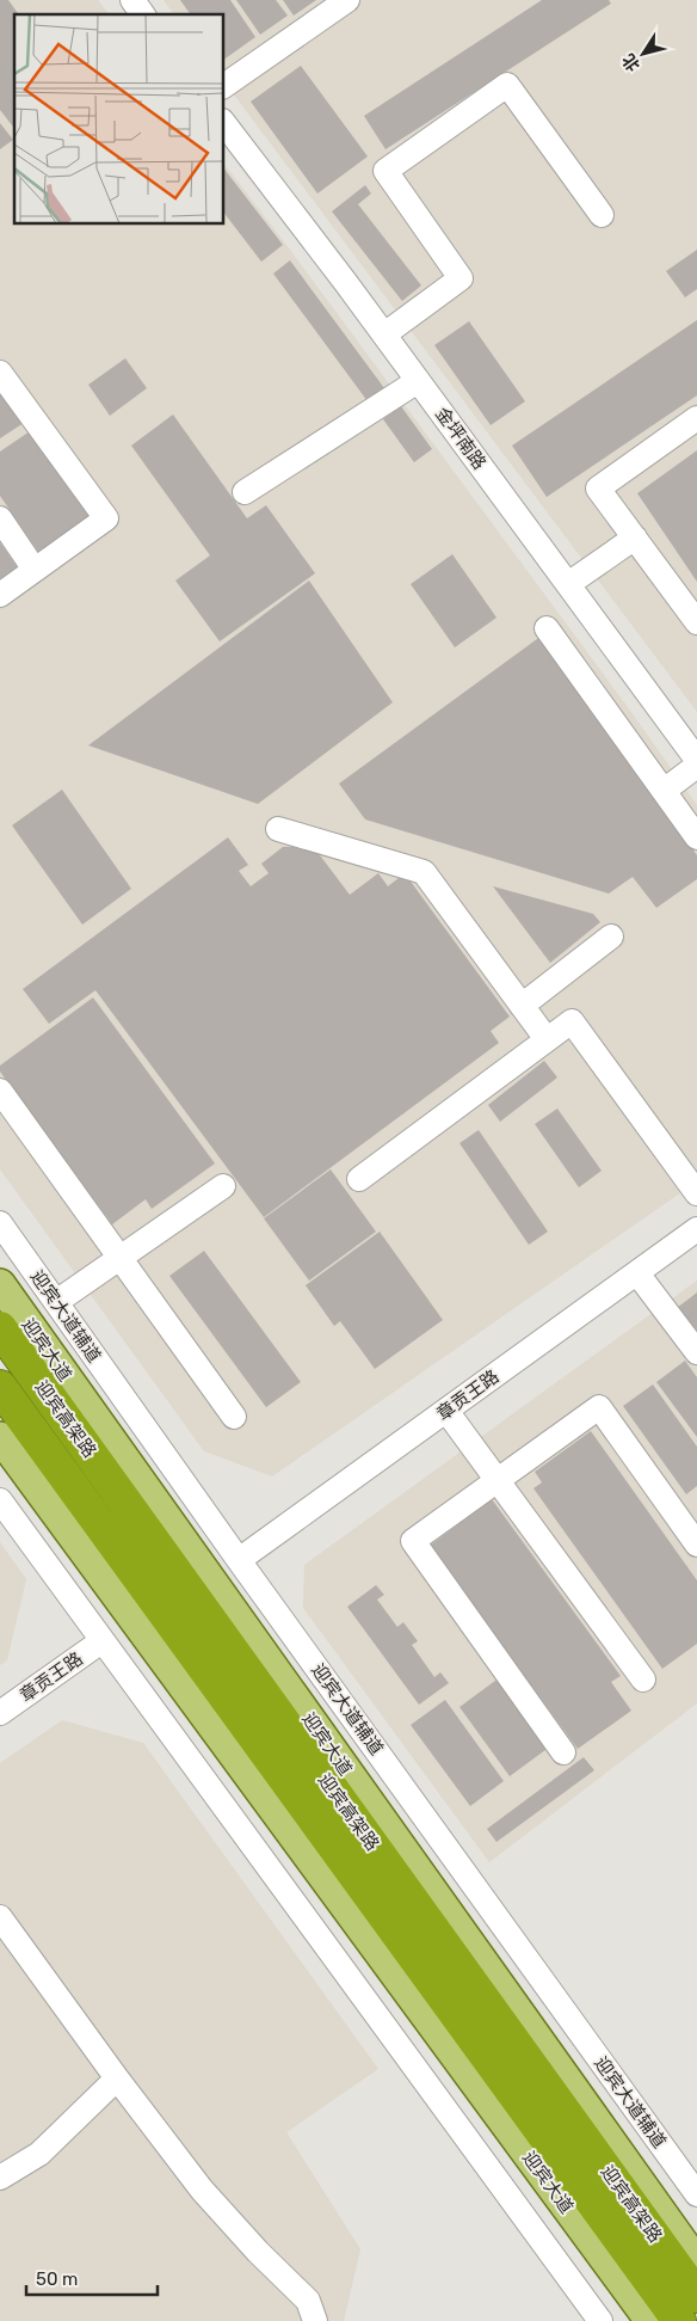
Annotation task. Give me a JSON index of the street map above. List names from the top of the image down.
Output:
{
  "streets": {
    "highway": ["迎宾高架路"],
    "main road": ["迎宾大道"],
    "street": ["金坪南路", "迎宾大道辅道", "章贡王路"]
  },
  "crossings": [
    ["迎宾大道辅道", "章贡王路"]
  ],
  "scale_bar": "50 m",
  "north": "bottom left"
}
